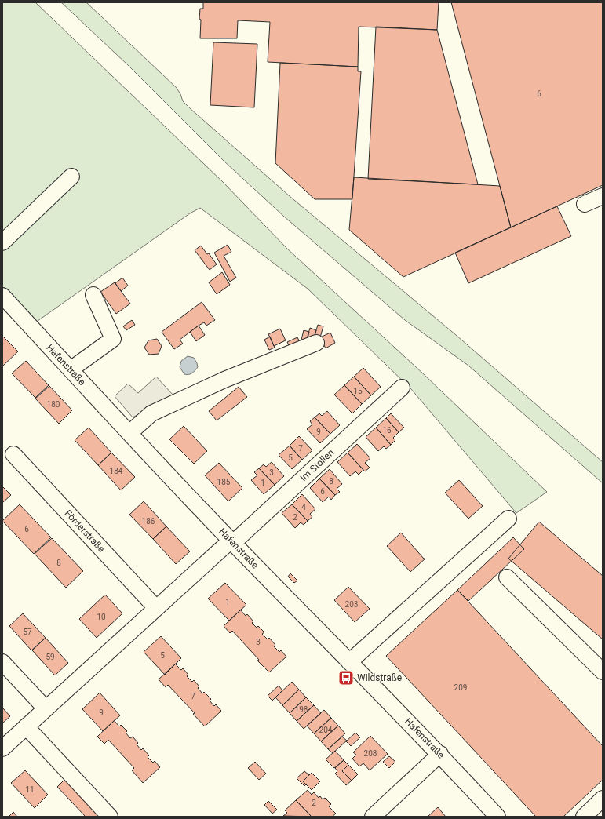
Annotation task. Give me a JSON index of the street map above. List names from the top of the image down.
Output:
{
  "streets": {
    "street": ["Hafenstraße", "Im Stollen", "Förderstraße"]
  },
  "crossings": [
    ["Hafenstraße", "Im Stollen"]
  ],
  "places": {
    "bus stop": ["Wildstraße"]
  },
  "house_numbers": [
    "6",
    "15",
    "180",
    "16",
    "9",
    "7",
    "5",
    "184",
    "3",
    "8",
    "185",
    "1",
    "6",
    "4",
    "2",
    "186",
    "6",
    "8",
    "1",
    "203",
    "10",
    "57",
    "3",
    "5",
    "59",
    "209",
    "7",
    "198",
    "9",
    "204",
    "208",
    "11",
    "2"
  ]
}
